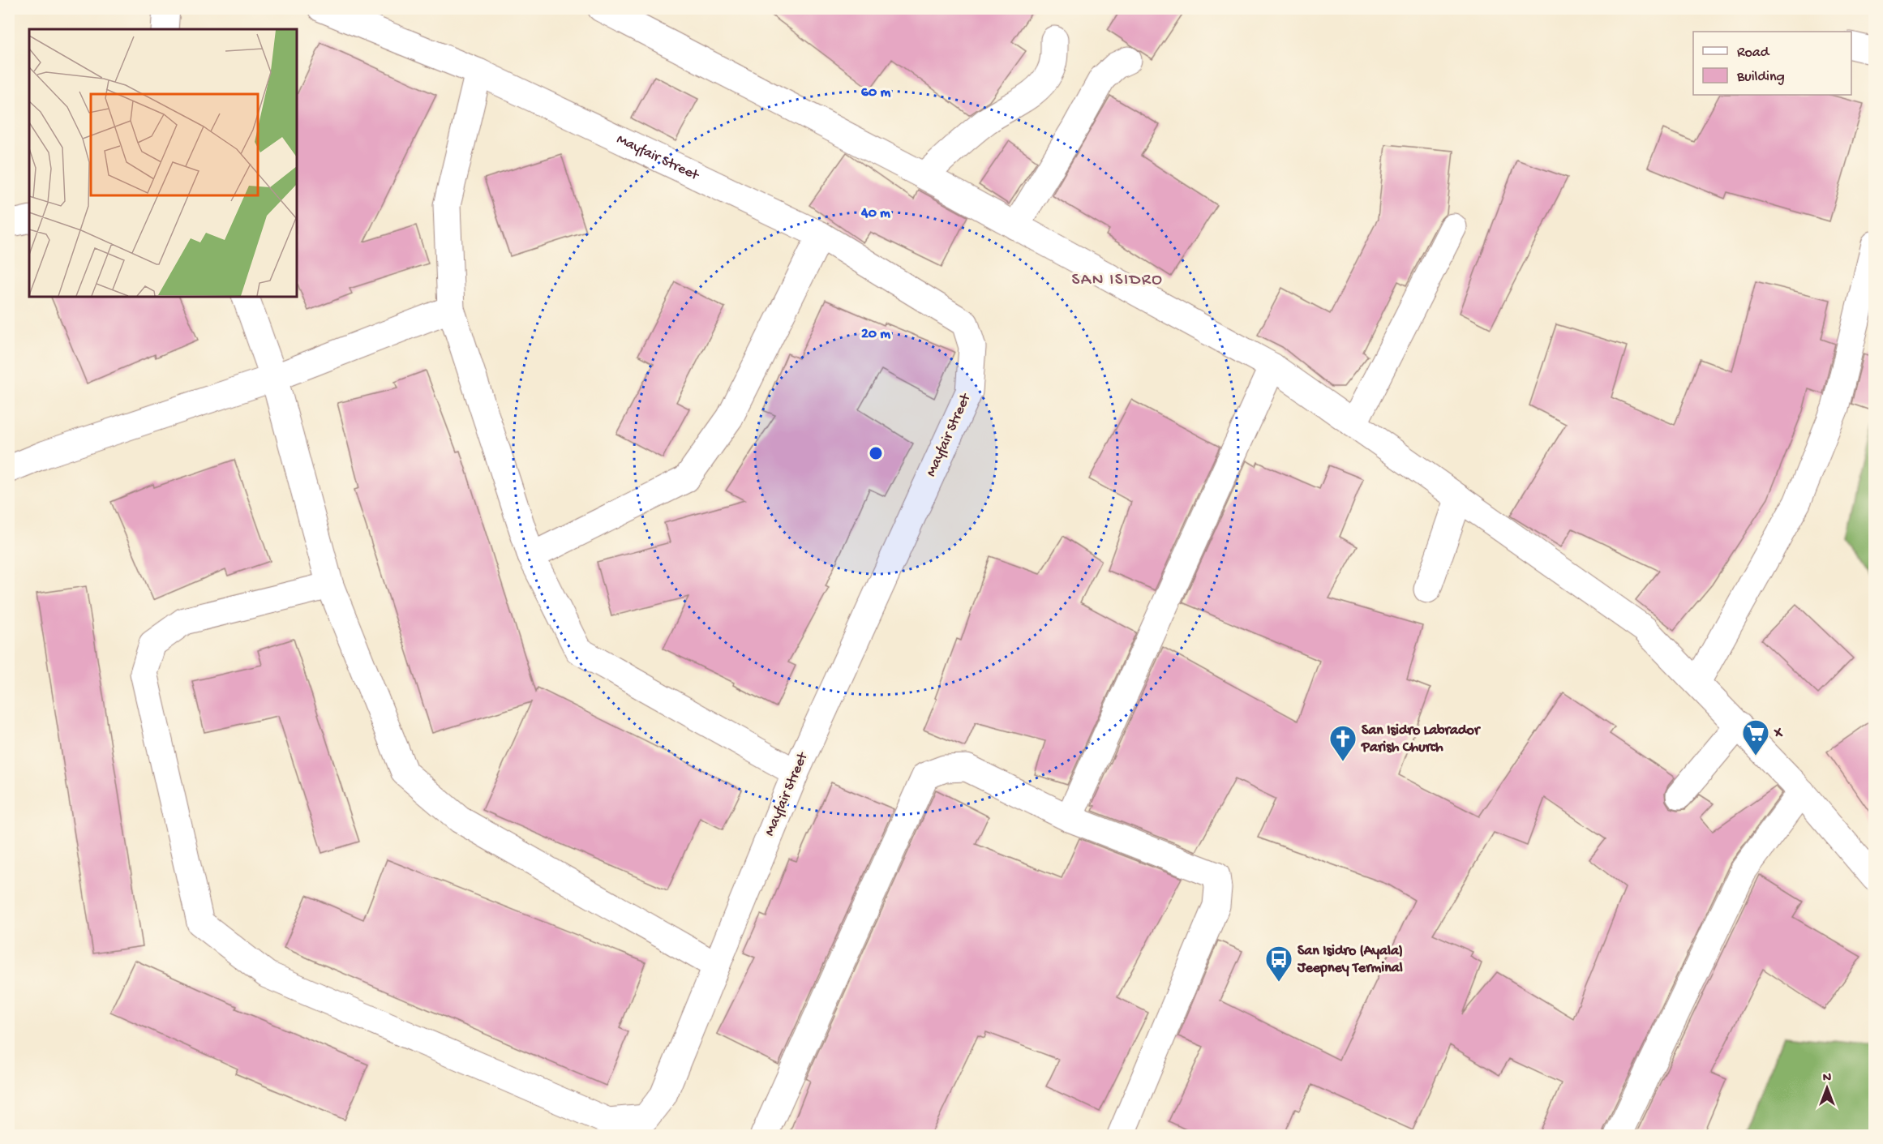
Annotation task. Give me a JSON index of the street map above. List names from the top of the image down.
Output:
{
  "streets": {
    "street": ["Mayfair Street"]
  },
  "districts": ["SAN ISIDRO"],
  "places": {
    "supermarket": ["X"],
    "church": ["San Isidro Labrador Parish Church"],
    "bus stop": ["San Isidro (Ayala) Jeepney Terminal"]
  },
  "legend": ["Road", "Building"],
  "north": "top",
  "rings": ["60 m", "40 m", "20 m"]
}
